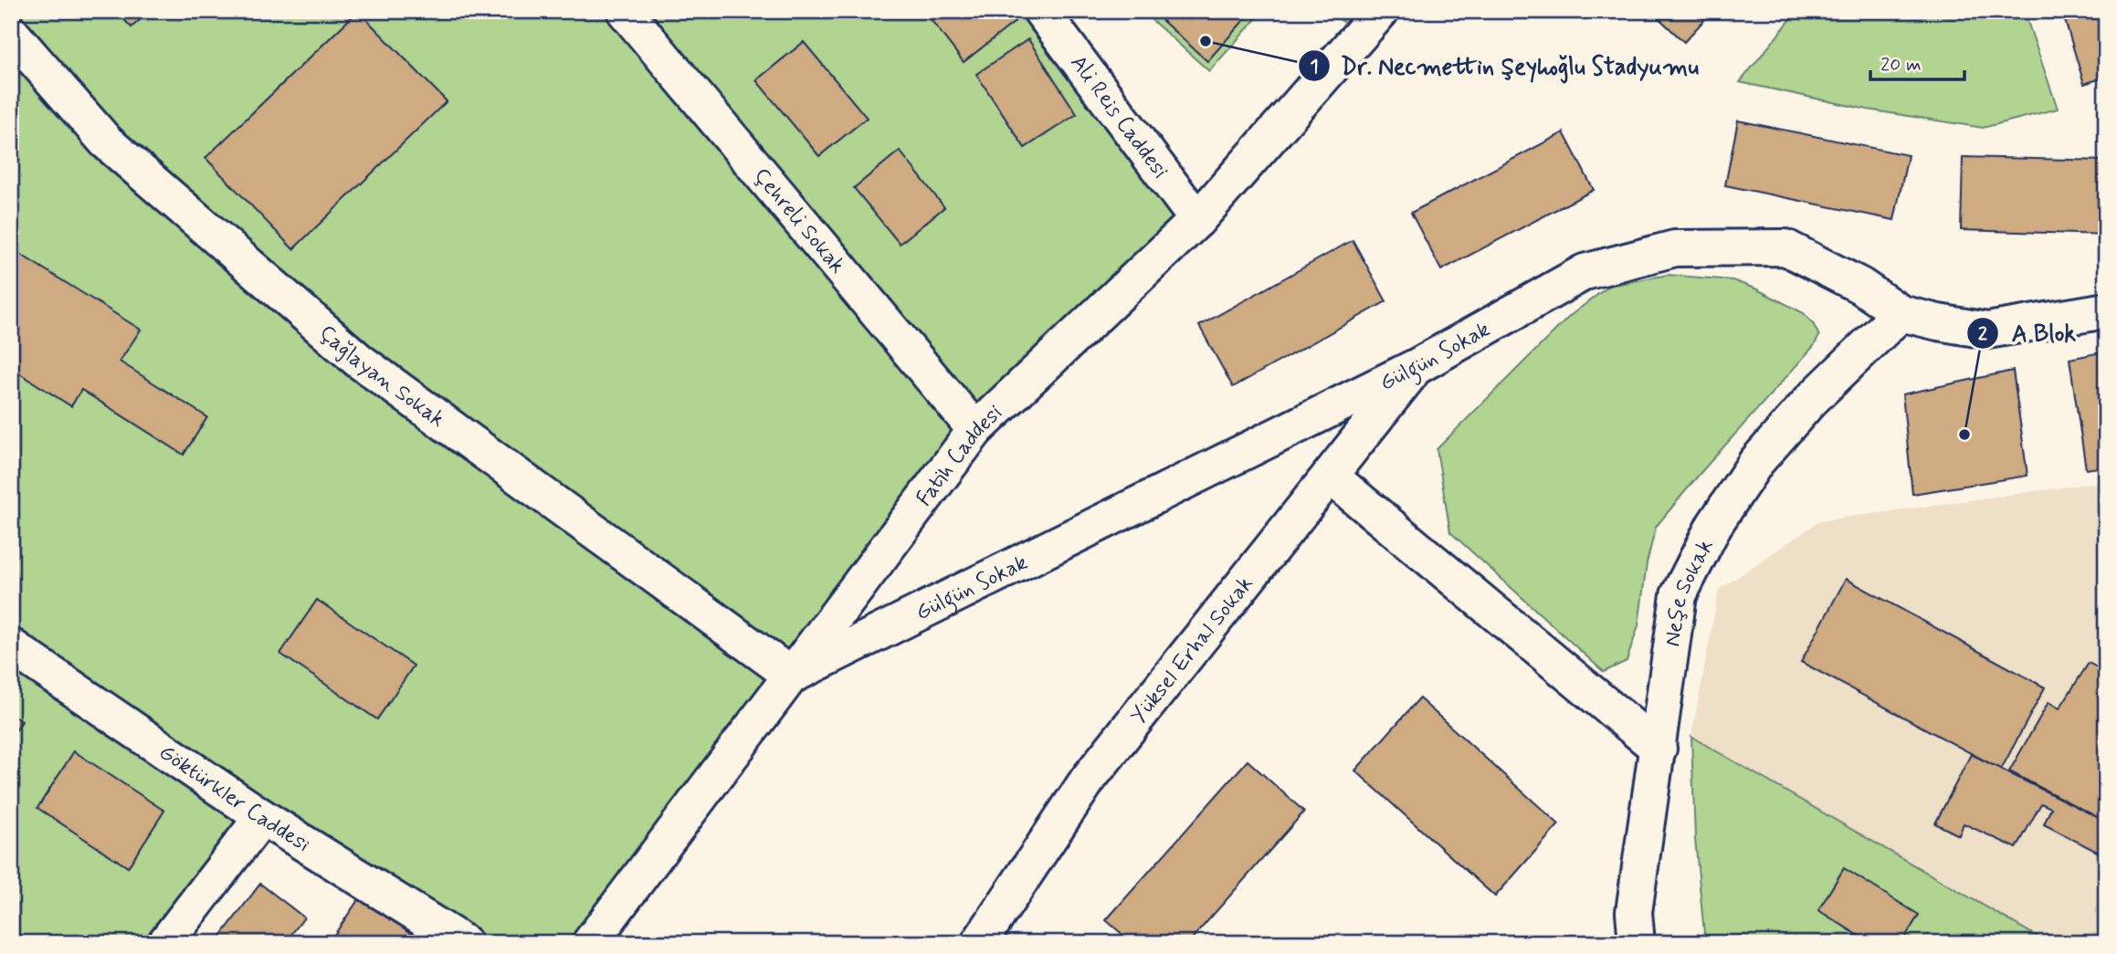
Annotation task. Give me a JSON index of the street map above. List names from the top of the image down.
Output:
{
  "streets": {
    "street": [
      "Ali Reis Caddesi",
      "Çehreli Sokak",
      "Gülgün Sokak",
      "Çağlayan Sokak",
      "Fatih Caddesi",
      "Neşe Sokak",
      "Yüksel Erhal Sokak",
      "Göktürkler Caddesi"
    ]
  },
  "crossings": [
    ["Ali Reis Caddesi", "Fatih Caddesi"],
    ["Çehreli Sokak", "Fatih Caddesi"],
    ["Gülgün Sokak", "Çağlayan Sokak"],
    ["Gülgün Sokak", "Fatih Caddesi"],
    ["Gülgün Sokak", "Neşe Sokak"],
    ["Gülgün Sokak", "Yüksel Erhal Sokak"],
    ["Çağlayan Sokak", "Fatih Caddesi"]
  ],
  "places": ["Dr. Necmettin Şeyhoğlu Stadyumu", "A Blok"],
  "scale_bar": "20 m"
}
